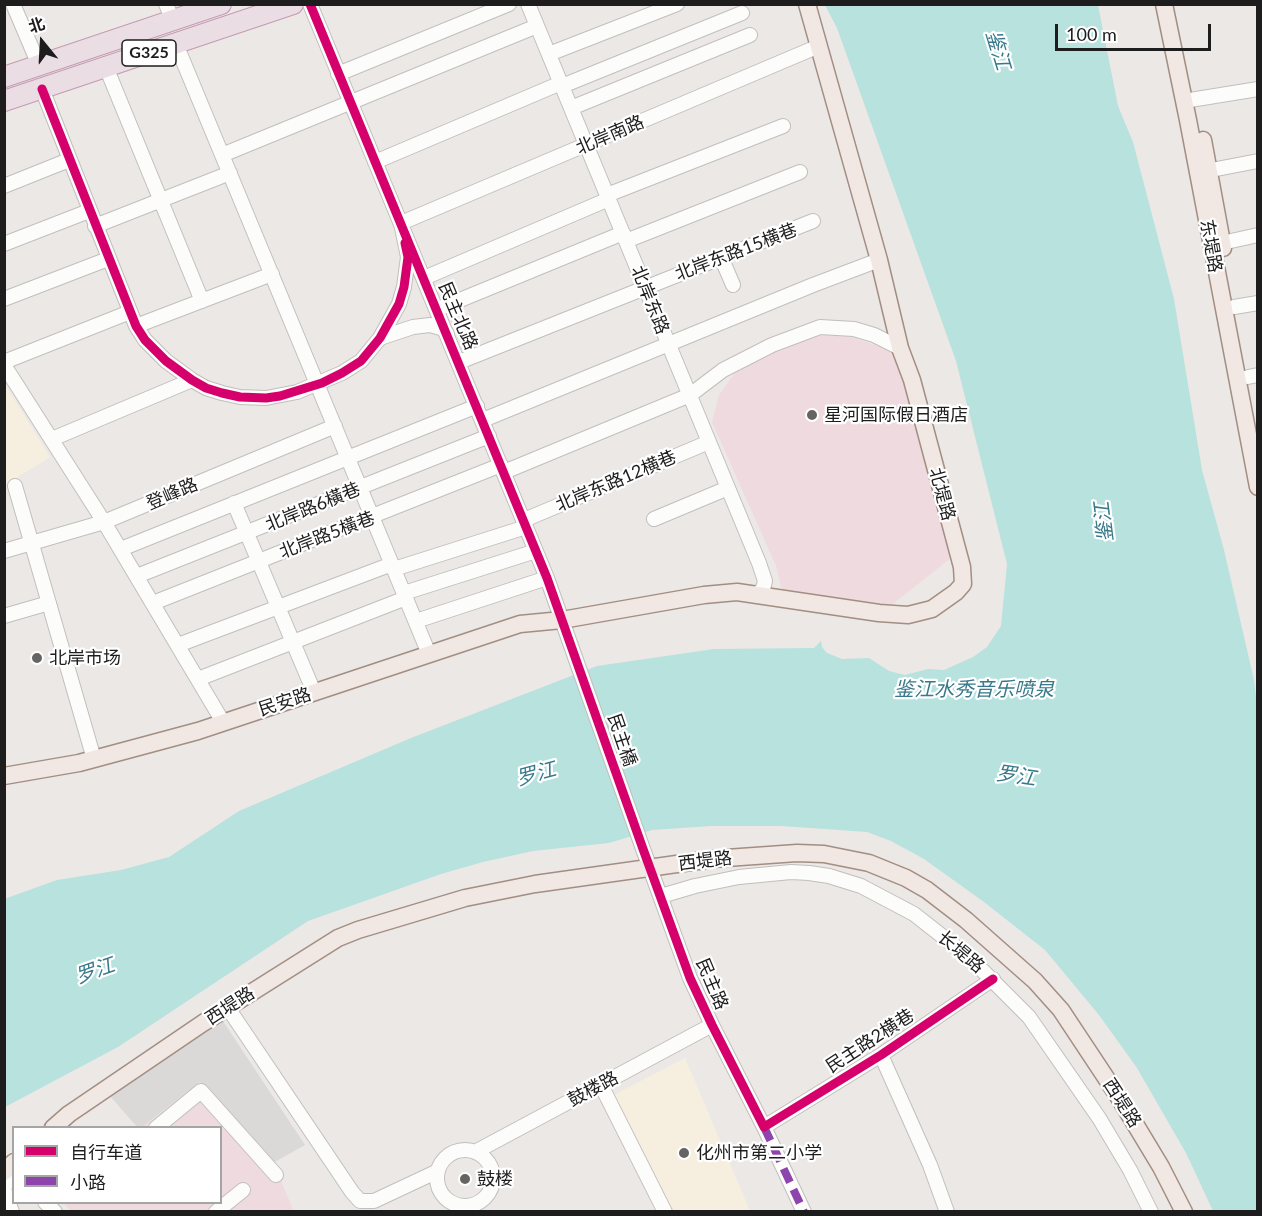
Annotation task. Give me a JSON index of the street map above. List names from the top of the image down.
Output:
{
  "streets": {
    "highway": ["G325"],
    "main road": [
      "东堤路",
      "北堤路",
      "民安路",
      "西堤路"
    ],
    "street": [
      "北岸南路",
      "北岸东路15横巷",
      "北岸东路",
      "民主北路",
      "北岸东路12横巷",
      "登峰路",
      "北岸路6橫巷",
      "北岸路5橫巷",
      "民主橋",
      "长堤路",
      "民主路",
      "民主路2横巷",
      "鼓楼路"
    ]
  },
  "crossings": [
    ["北岸南路", "北岸东路"],
    ["北岸南路", "民主北路"],
    ["北岸南路", "北堤路"],
    ["北岸东路15横巷", "北岸东路"],
    ["北岸东路15横巷", "民主北路"],
    ["北岸东路", "北岸东路12横巷"],
    ["北岸东路", "北堤路"],
    ["北岸东路", "北岸路5橫巷"],
    ["民主北路", "北岸东路12横巷"],
    ["民主北路", "北堤路"],
    ["民主北路", "北岸路6橫巷"],
    ["民主北路", "北岸路5橫巷"],
    ["民主北路", "民安路"],
    ["民主北路", "民主橋"],
    ["北堤路", "北岸路5橫巷"],
    ["北堤路", "民安路"],
    ["民主橋", "民主路"],
    ["西堤路", "民主路"],
    ["长堤路", "民主路"],
    ["长堤路", "民主路2横巷"],
    ["民主路", "民主路2横巷"],
    ["民主路", "鼓楼路"]
  ],
  "water": ["鉴江", "鉴江水秀音乐喷泉", "罗江"],
  "places": [
    "星河国际假日酒店",
    "北岸市场",
    "化州市第二小学",
    "鼓楼"
  ],
  "legend": ["自行车道", "小路"],
  "scale_bar": "100 m",
  "north": "top"
}
